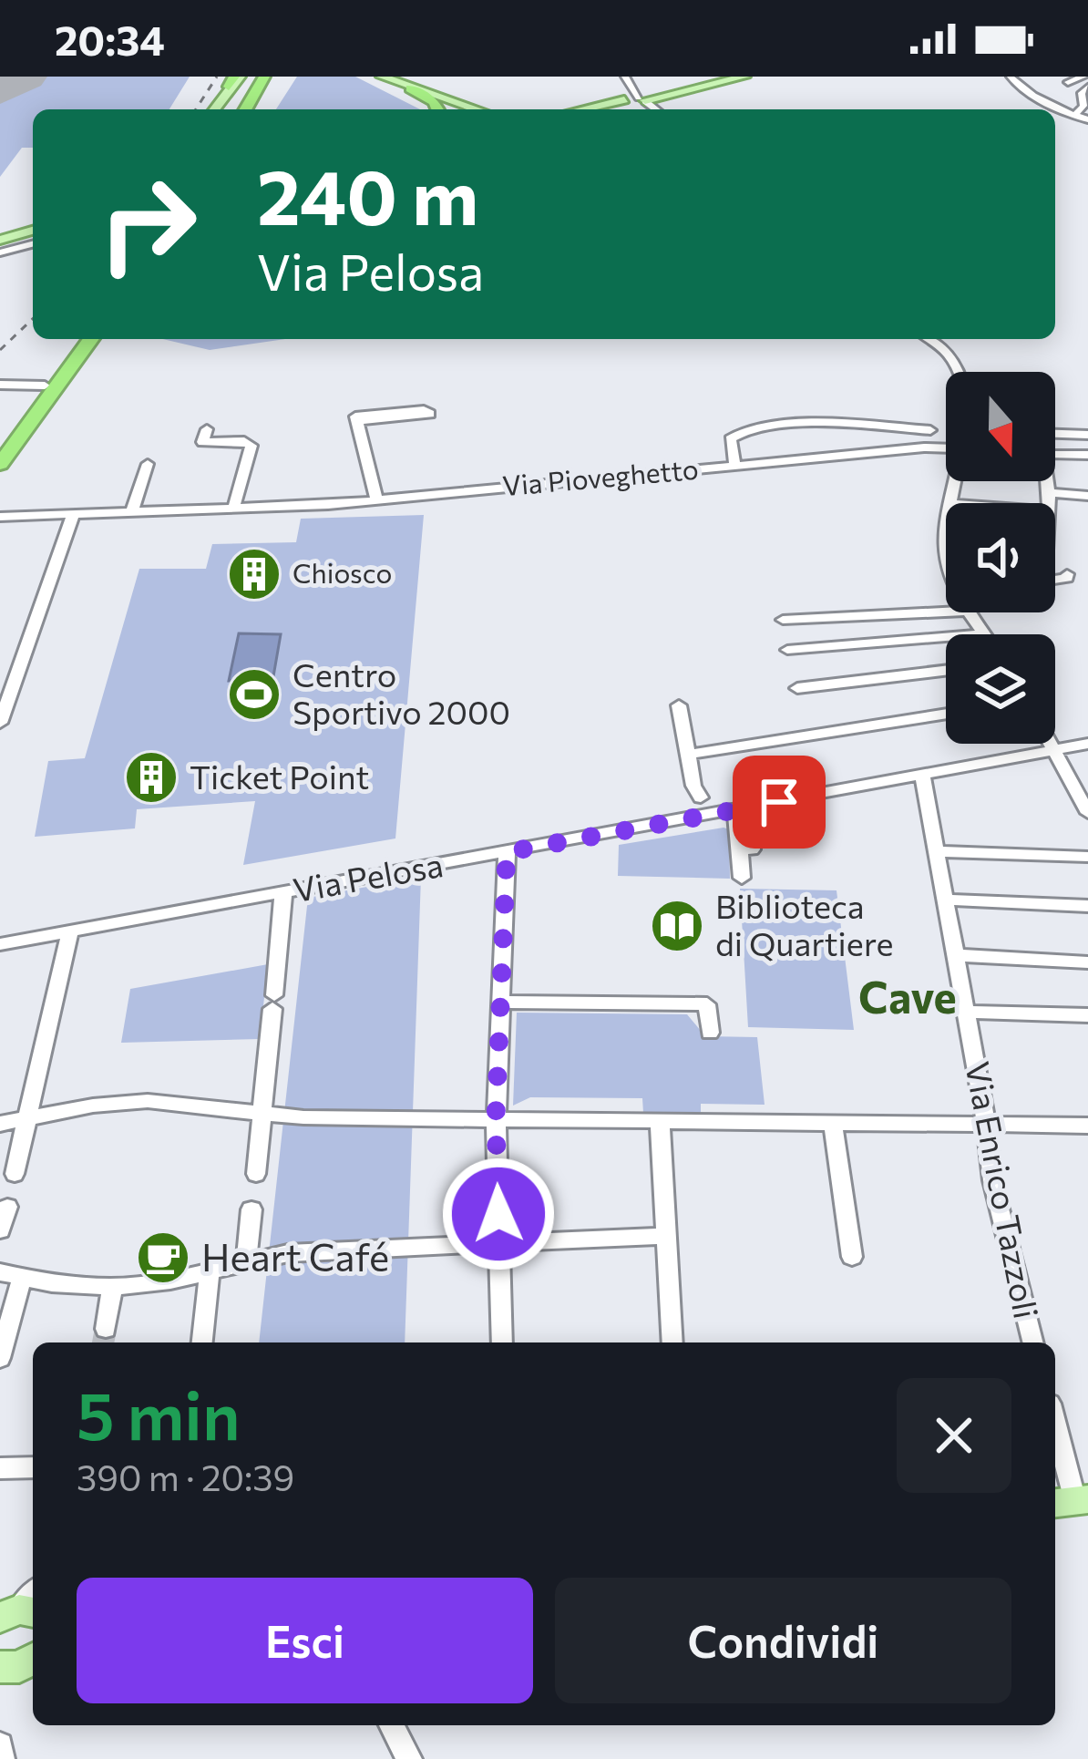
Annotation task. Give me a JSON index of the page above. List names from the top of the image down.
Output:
{
  "streets": {
    "street": ["Via Pioveghetto", "Via Pelosa", "Via Enrico Tazzoli"]
  },
  "crossings": [
    ["Via Pelosa", "Via Enrico Tazzoli"]
  ],
  "districts": ["Cave"],
  "places": {
    "building": ["Chiosco", "Ticket Point"],
    "sports": ["Centro Sportivo 2000"],
    "library": ["Biblioteca di Quartiere"],
    "cafe": ["Heart Café"]
  },
  "north": "bottom",
  "page": {
    "status": "20:34",
    "turn": ["240 m", "Via Pelosa"],
    "heading": ["5 min", "390 m · 20:39"],
    "buttons": ["Esci", "Condividi"]
  }
}
